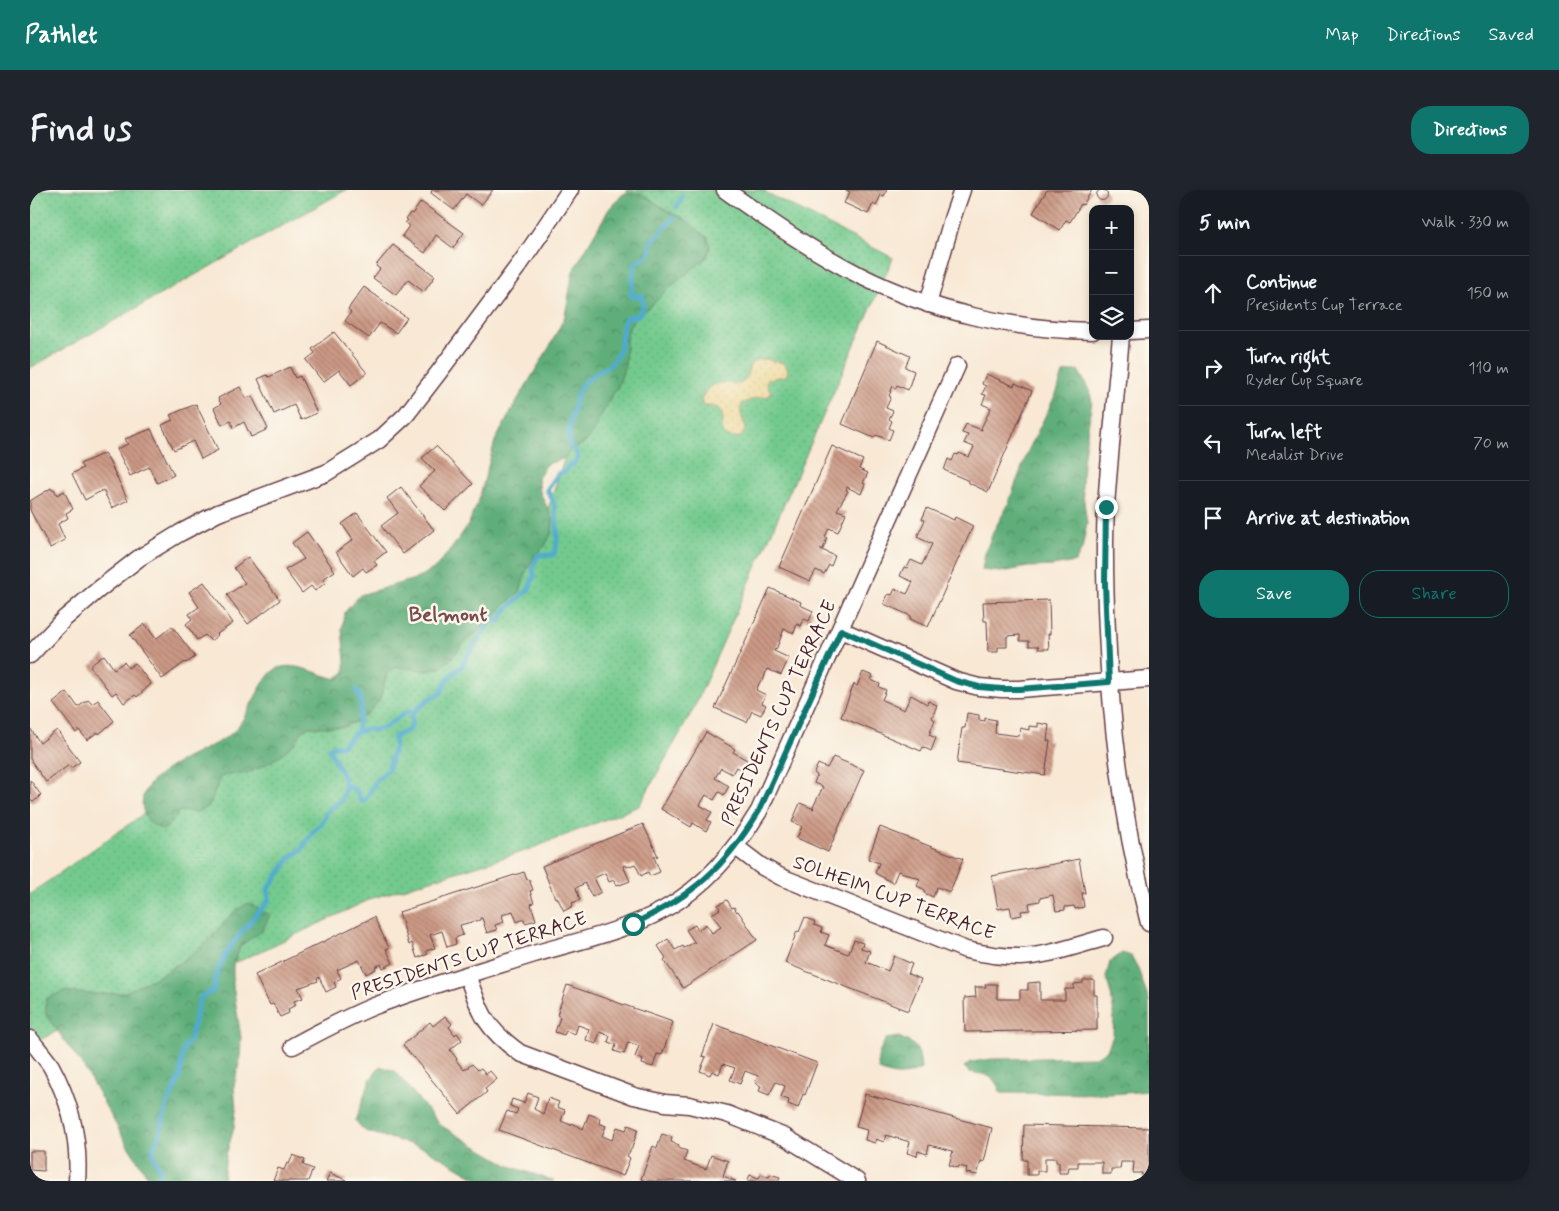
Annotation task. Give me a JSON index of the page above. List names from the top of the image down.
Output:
{
  "streets": {
    "street": ["PRESIDENTS CUP TERRACE", "SOLHEIM CUP TERRACE"]
  },
  "crossings": [
    ["PRESIDENTS CUP TERRACE", "SOLHEIM CUP TERRACE"]
  ],
  "districts": ["Belmont"],
  "page": {
    "header": "Pathlet",
    "nav": ["Map", "Directions", "Saved"],
    "buttons": [
      "Directions",
      ["Save", "Share"]
    ],
    "title": "Find us",
    "heading": ["5 min", "Walk · 330 m"],
    "map_buttons": ["+", "−"],
    "list": [
      ["Continue", "Presidents Cup Terrace", "150 m"],
      ["Turn right", "Ryder Cup Square", "110 m"],
      ["Turn left", "Medalist Drive", "70 m"],
      "Arrive at destination"
    ]
  }
}
